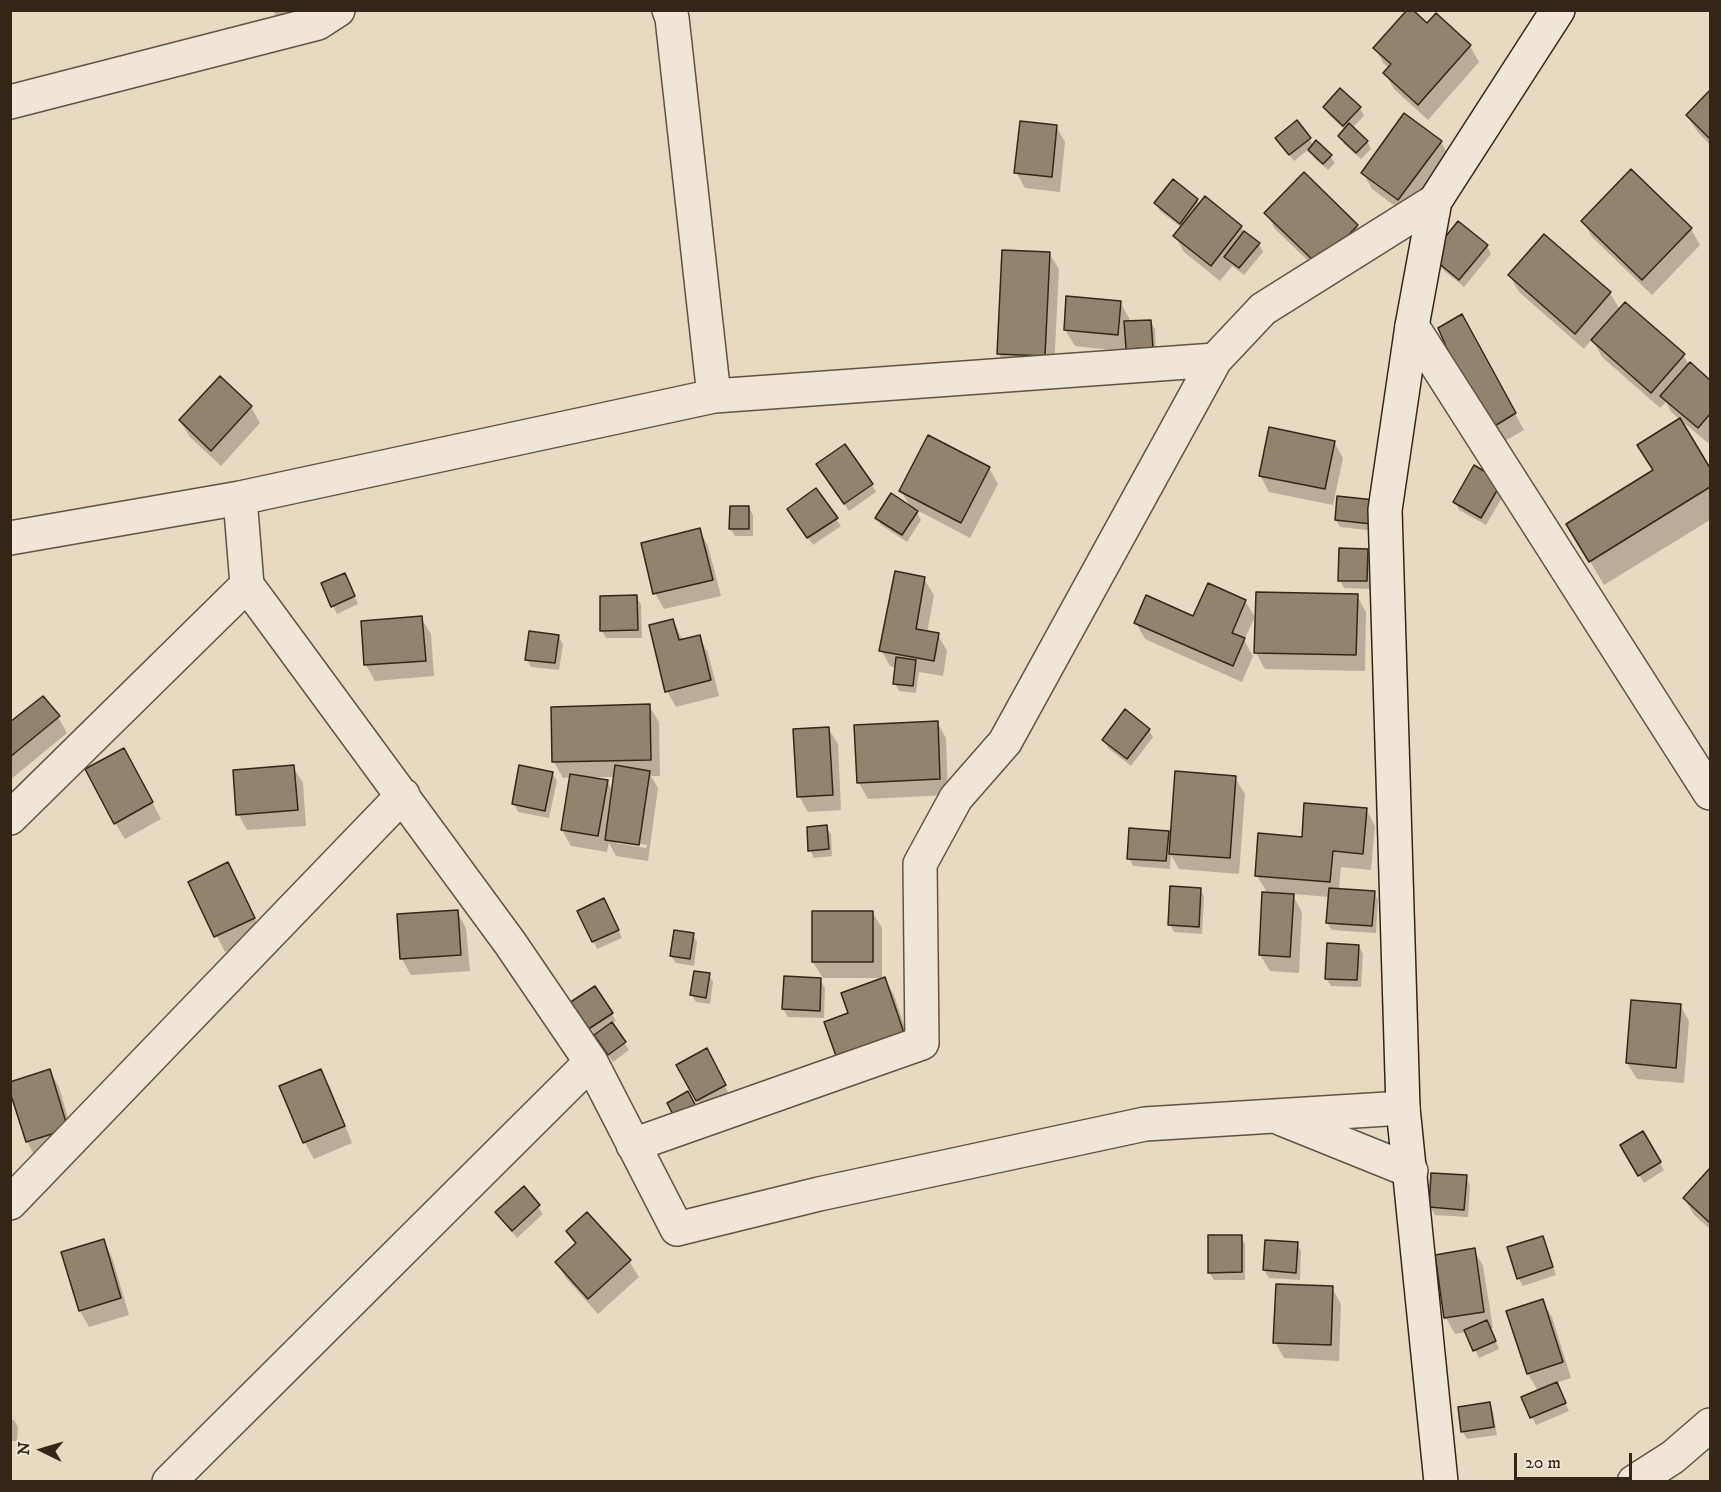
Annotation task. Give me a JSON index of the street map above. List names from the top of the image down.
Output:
{
  "scale_bar": "20 m",
  "north": "left"
}
